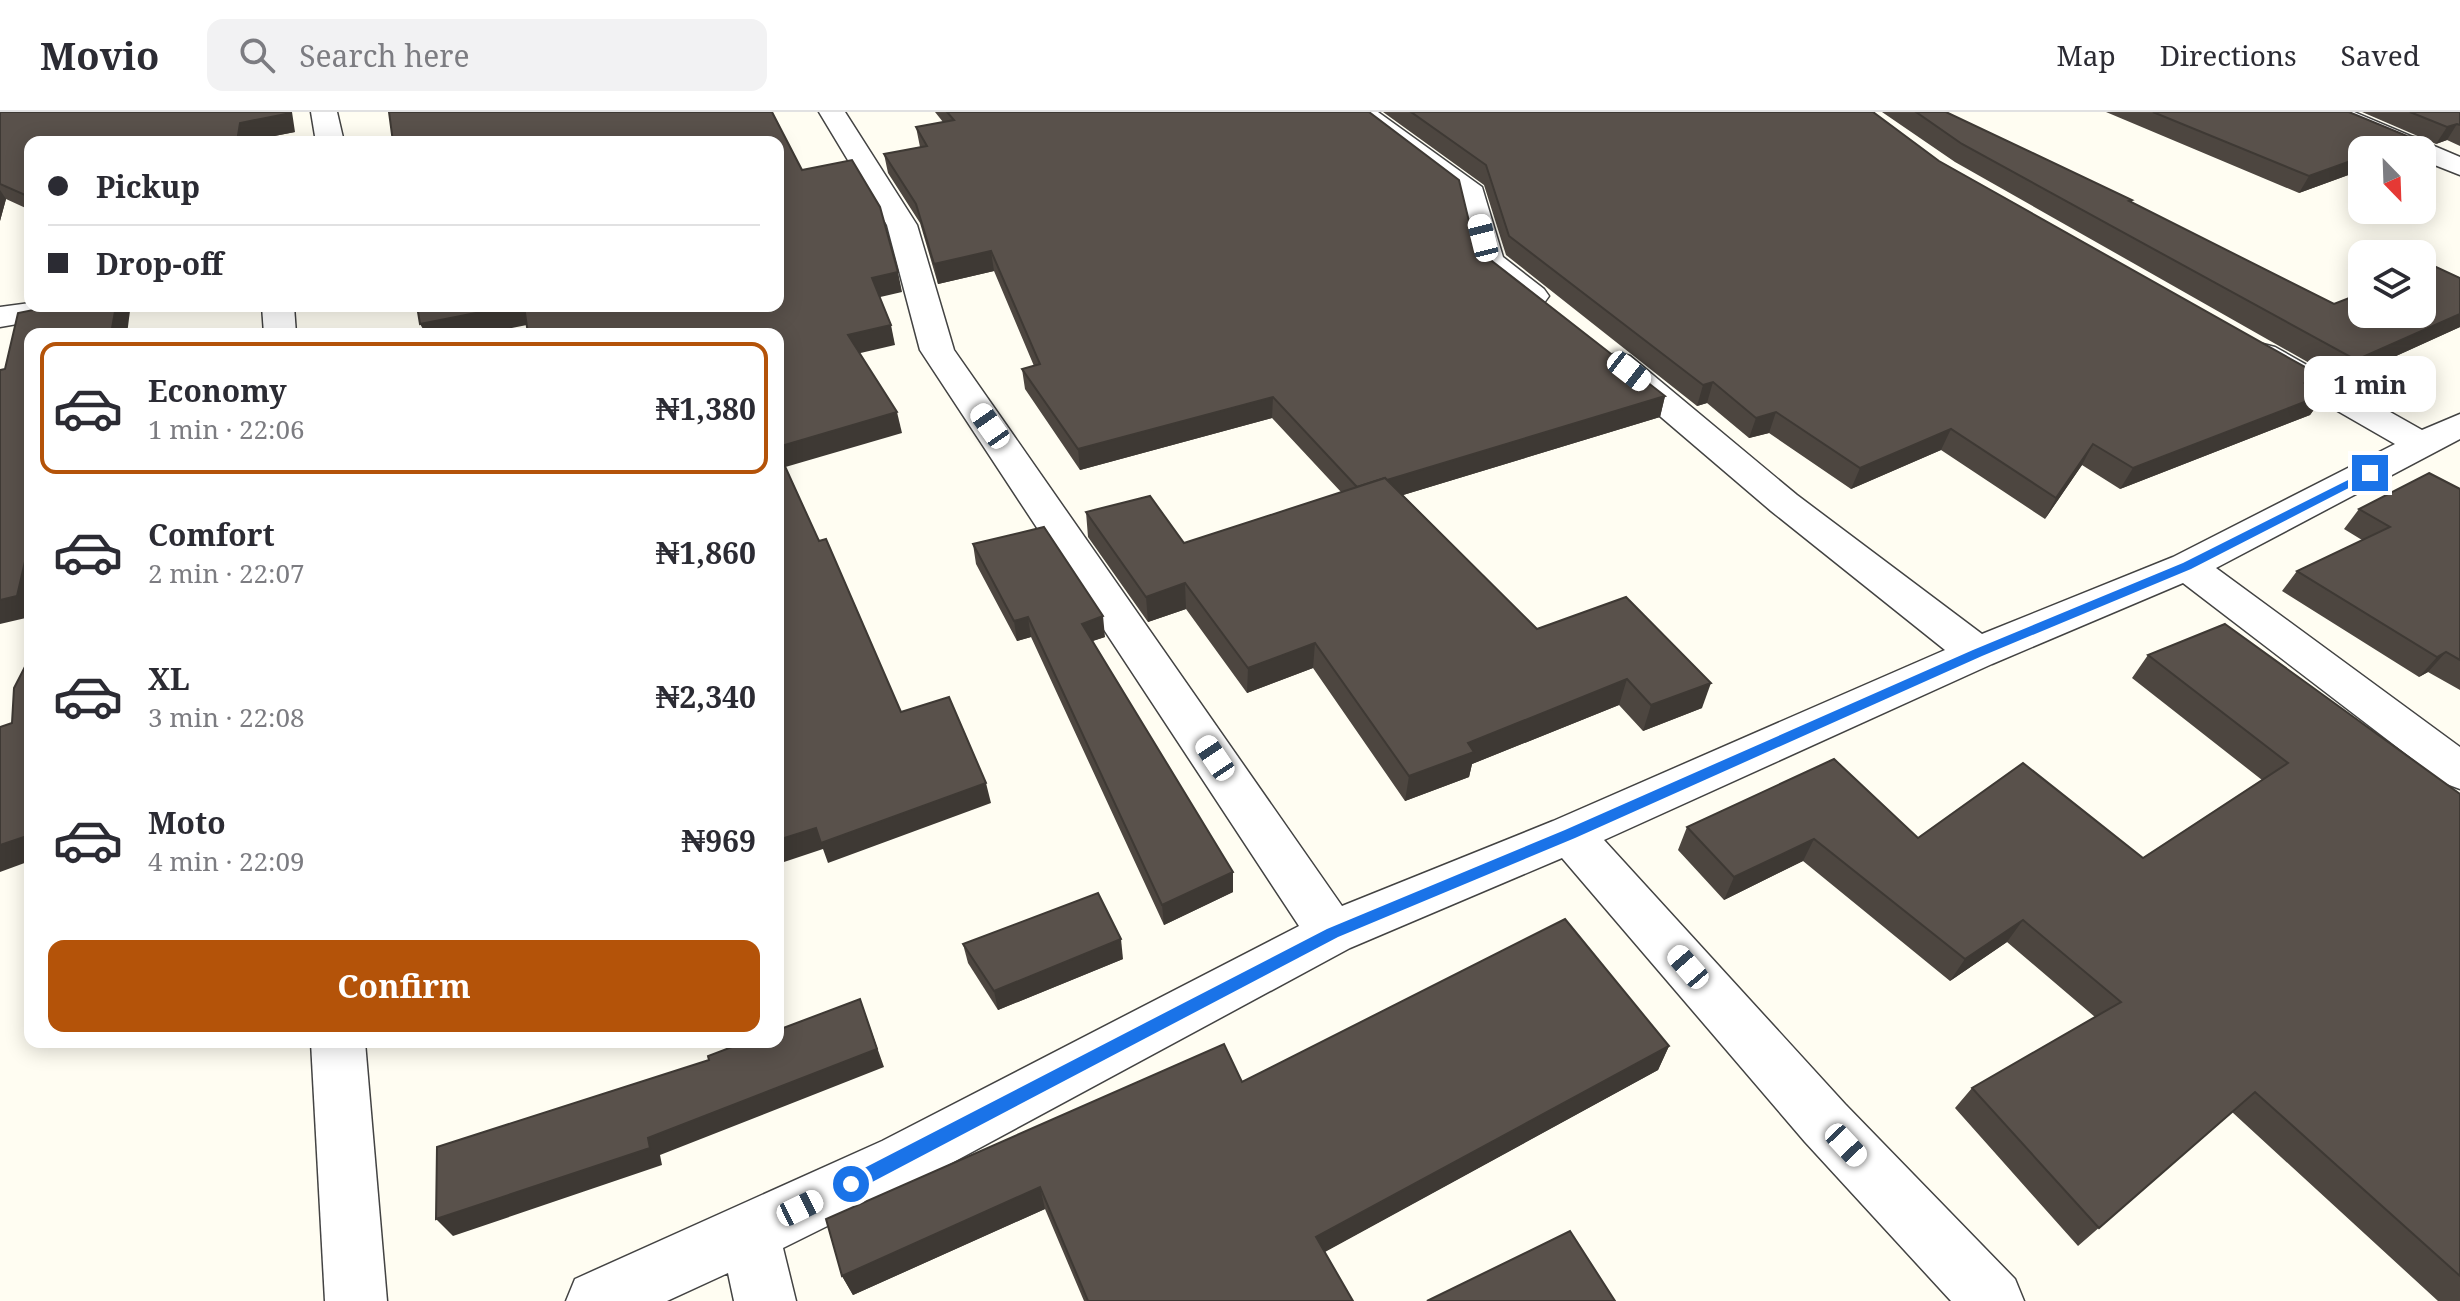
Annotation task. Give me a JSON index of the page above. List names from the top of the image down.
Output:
{
  "north": "bottom right",
  "page": {
    "header": "Movio",
    "search": "Search here",
    "nav": ["Map", "Directions", "Saved"],
    "banner": ["Pickup", "Drop-off"],
    "list": [
      {
        "name": "Economy",
        "note": "1 min · 22:06",
        "value": "₦1,380"
      },
      {
        "name": "Comfort",
        "note": "2 min · 22:07",
        "value": "₦1,860"
      },
      {
        "name": "XL",
        "note": "3 min · 22:08",
        "value": "₦2,340"
      },
      {
        "name": "Moto",
        "note": "4 min · 22:09",
        "value": "₦969"
      }
    ],
    "bubble": "1 min",
    "buttons": "Confirm"
  }
}
